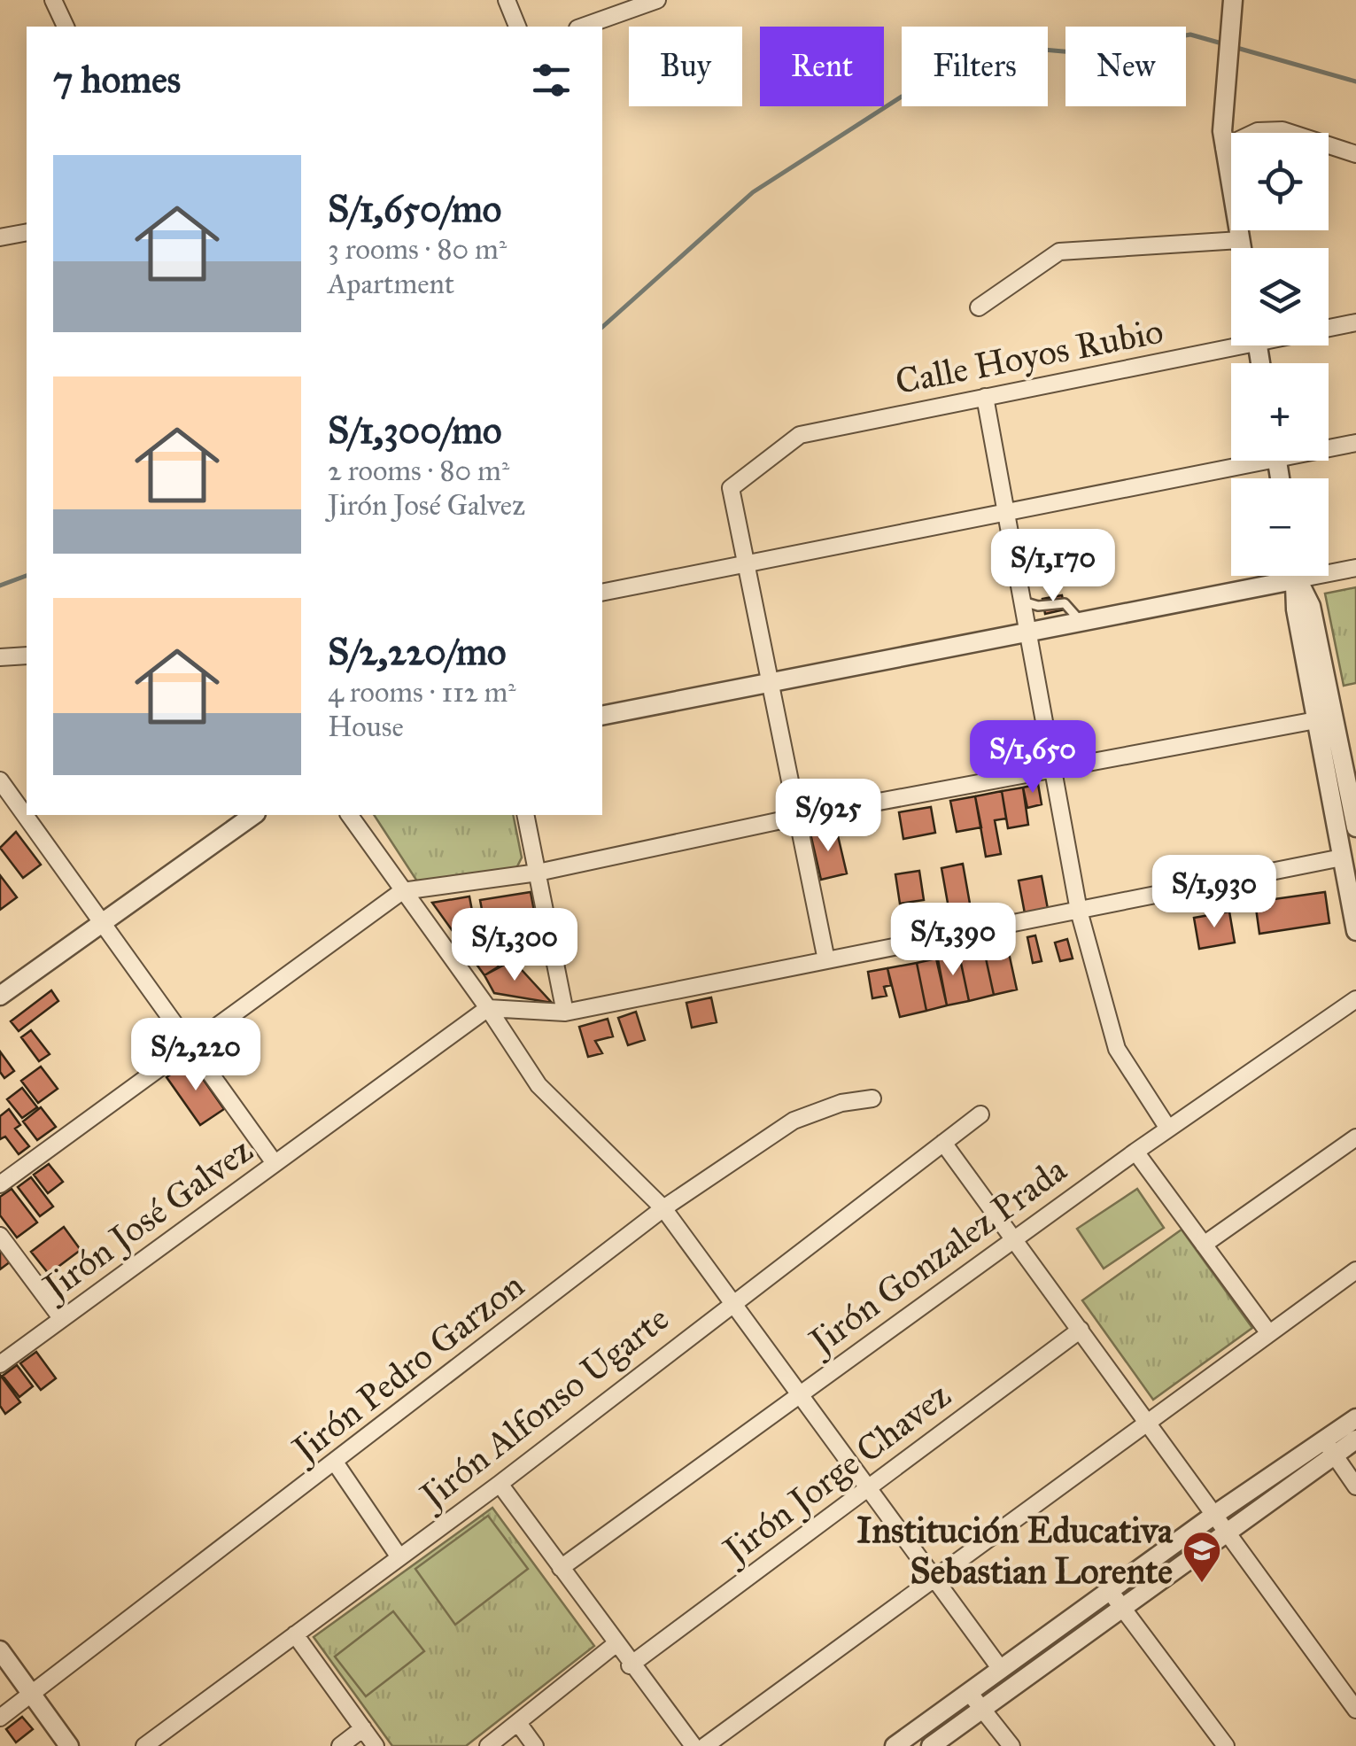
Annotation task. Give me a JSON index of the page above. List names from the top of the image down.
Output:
{
  "streets": {
    "street": [
      "Calle Hoyos Rubio",
      "Jirón José Galvez",
      "Jirón Gonzalez Prada",
      "Jirón Pedro Garzon",
      "Jirón Alfonso Ugarte",
      "Jirón Jorge Chavez"
    ]
  },
  "places": {
    "school or university": ["Institución Educativa Sebastian Lorente"]
  },
  "page": {
    "chip": [
      "Buy",
      "Rent",
      "Filters",
      "New"
    ],
    "heading": "7 homes",
    "map_buttons": ["+", "−"],
    "list": [
      {
        "name": "S/1,650/mo",
        "note": "3 rooms · 80 m² · Apartment"
      },
      {
        "name": "S/1,300/mo",
        "note": "2 rooms · 80 m² · Jirón José Galvez"
      },
      {
        "name": "S/2,220/mo",
        "note": "4 rooms · 112 m² · House"
      }
    ],
    "price": [
      "S/1,170",
      "S/1,650",
      "S/925",
      "S/1,930",
      "S/1,390",
      "S/1,300",
      "S/2,220"
    ]
  }
}
